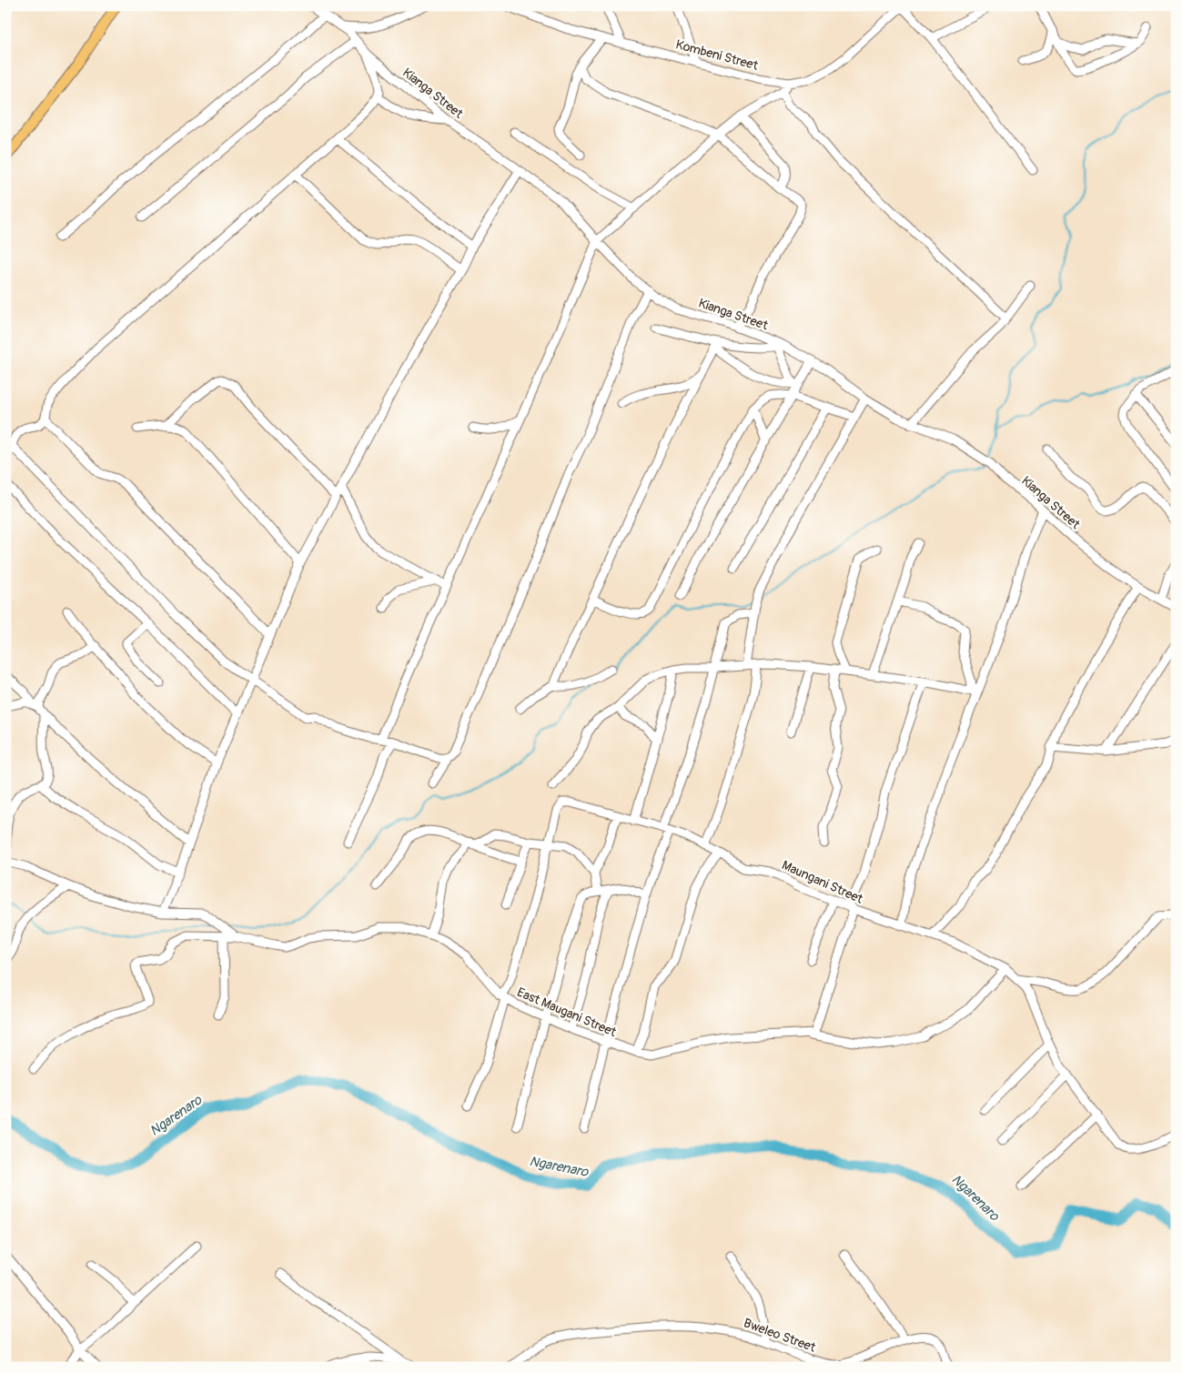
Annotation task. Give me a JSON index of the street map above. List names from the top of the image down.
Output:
{
  "streets": {
    "street": [
      "Kombeni Street",
      "Kianga Street",
      "Maungani Street",
      "East Maugani Street",
      "Bweleo Street"
    ]
  },
  "crossings": [
    ["Maungani Street", "East Maugani Street"]
  ],
  "water": ["Ngarenaro"]
}
